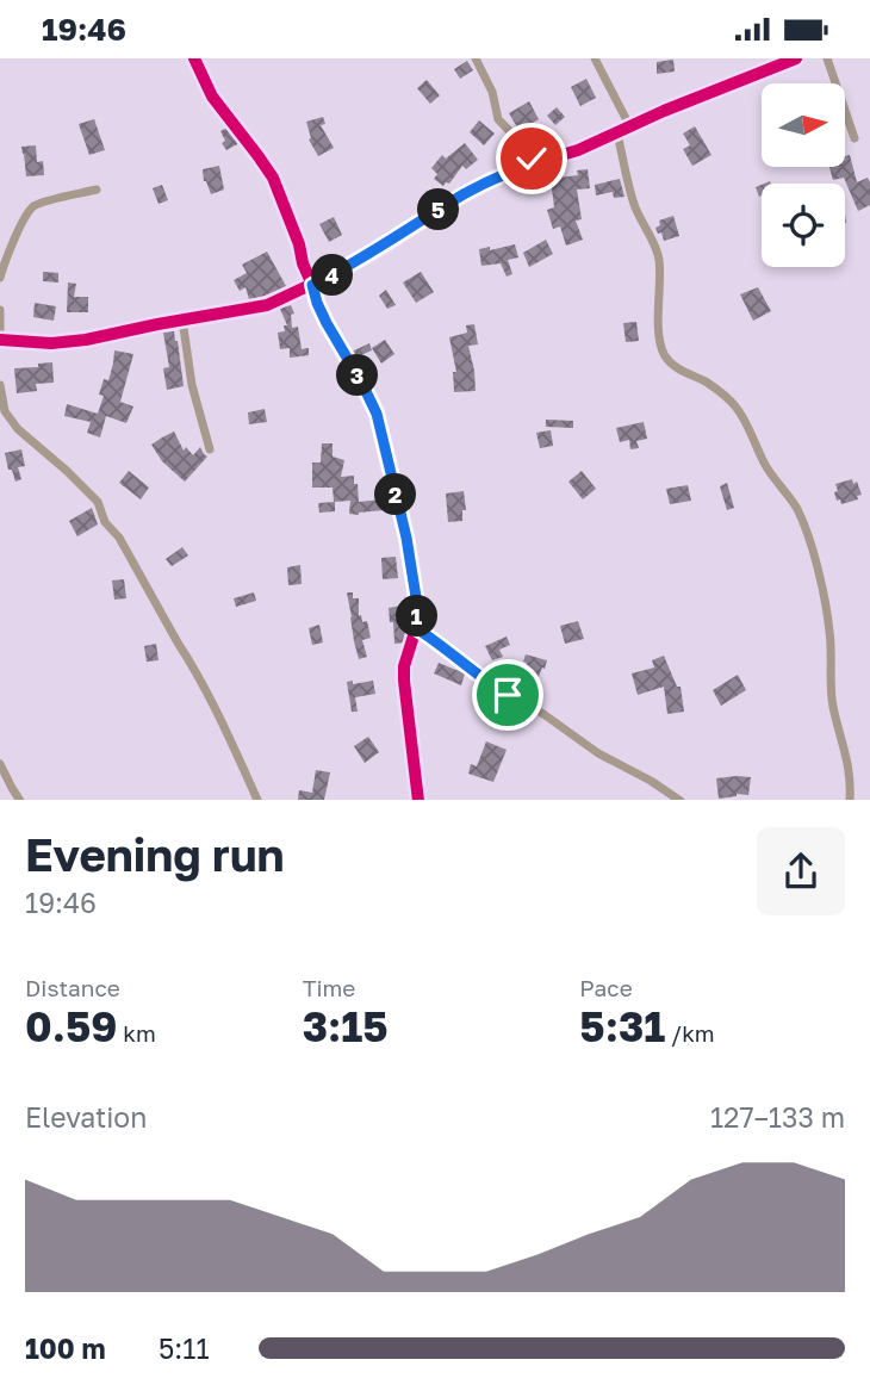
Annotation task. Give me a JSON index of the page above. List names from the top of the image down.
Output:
{
  "north": "right",
  "page": {
    "status": "19:46",
    "pins": [
      "5",
      "4",
      "3",
      "2",
      "1"
    ],
    "heading": ["Evening run", "19:46"],
    "stats": [
      ["Distance", "0.59 km"],
      ["Time", "3:15"],
      ["Pace", "5:31 /km"]
    ],
    "chart": ["Elevation", "127–133 m"],
    "list": [
      {
        "name": "100 m",
        "note": "5:11"
      }
    ]
  }
}
